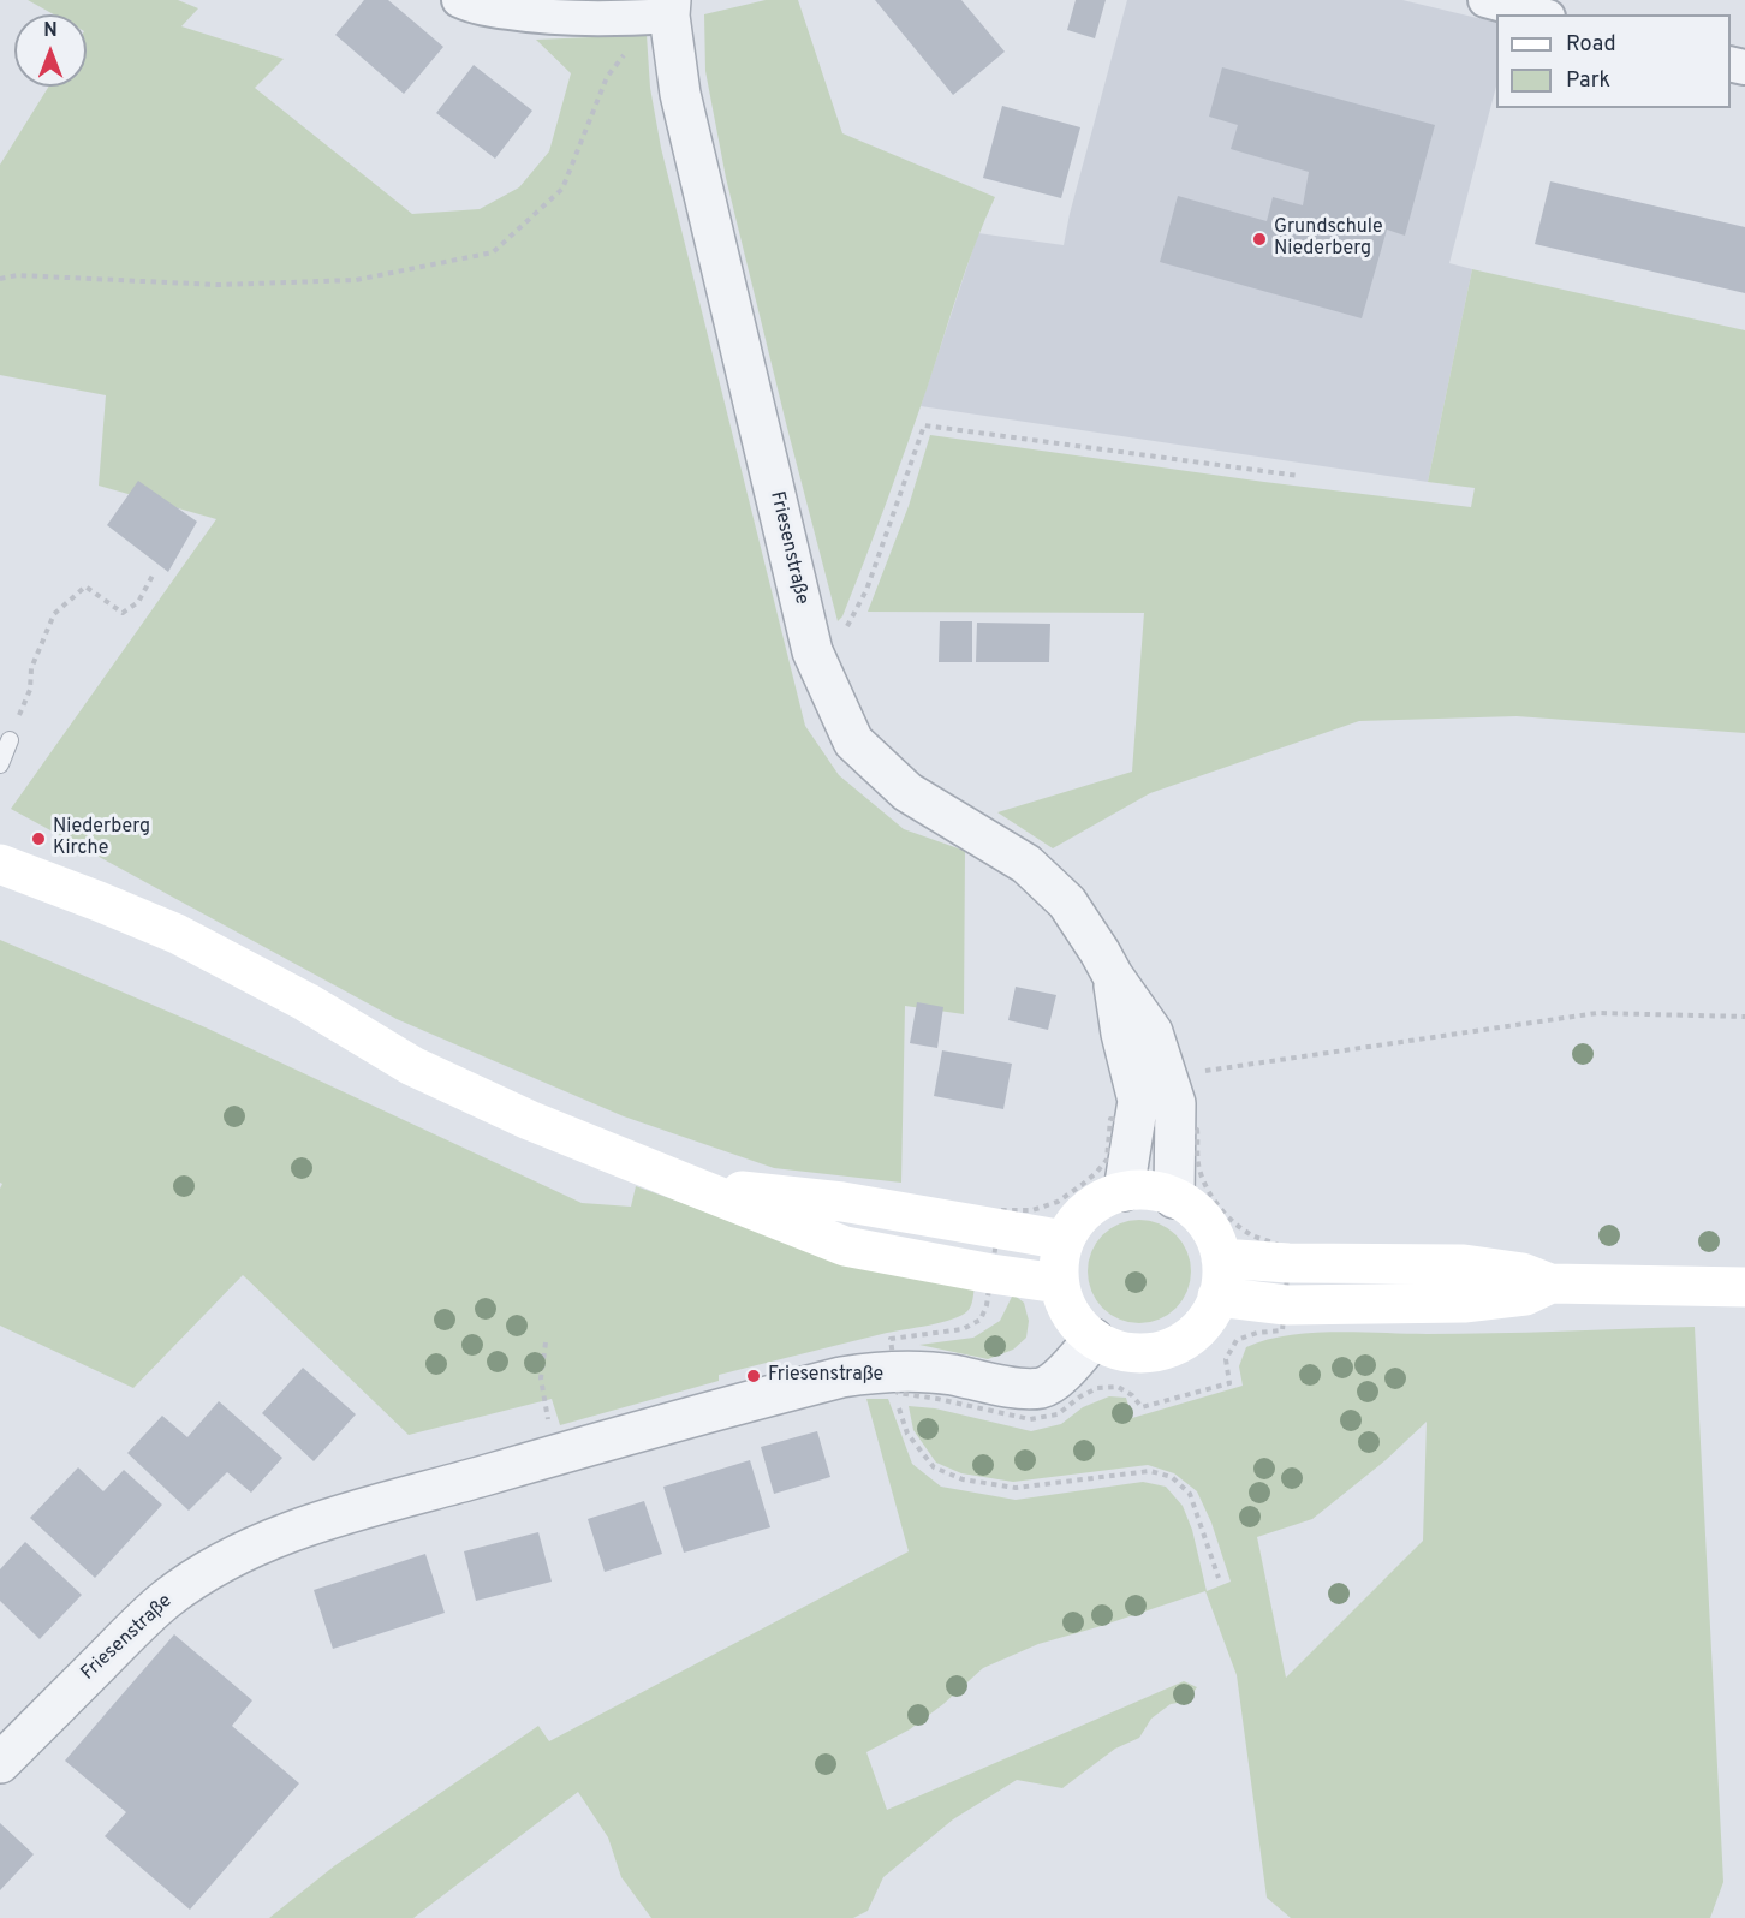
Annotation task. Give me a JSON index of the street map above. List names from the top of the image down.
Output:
{
  "streets": {
    "street": ["Friesenstraße"]
  },
  "places": ["Grundschule Niederberg", "Niederberg Kirche", "Friesenstraße"],
  "legend": ["Road", "Park"],
  "north": "top"
}
